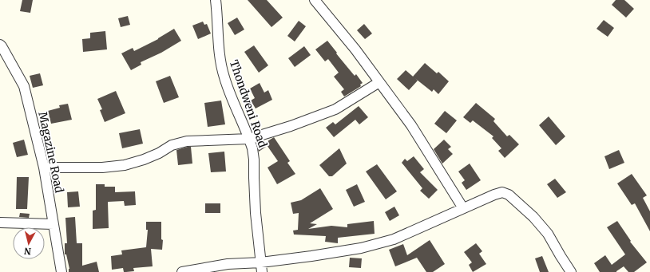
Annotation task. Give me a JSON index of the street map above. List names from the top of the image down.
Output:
{
  "streets": {
    "street": ["Thondweni Road", "Magazine Road"]
  },
  "north": "bottom"
}
